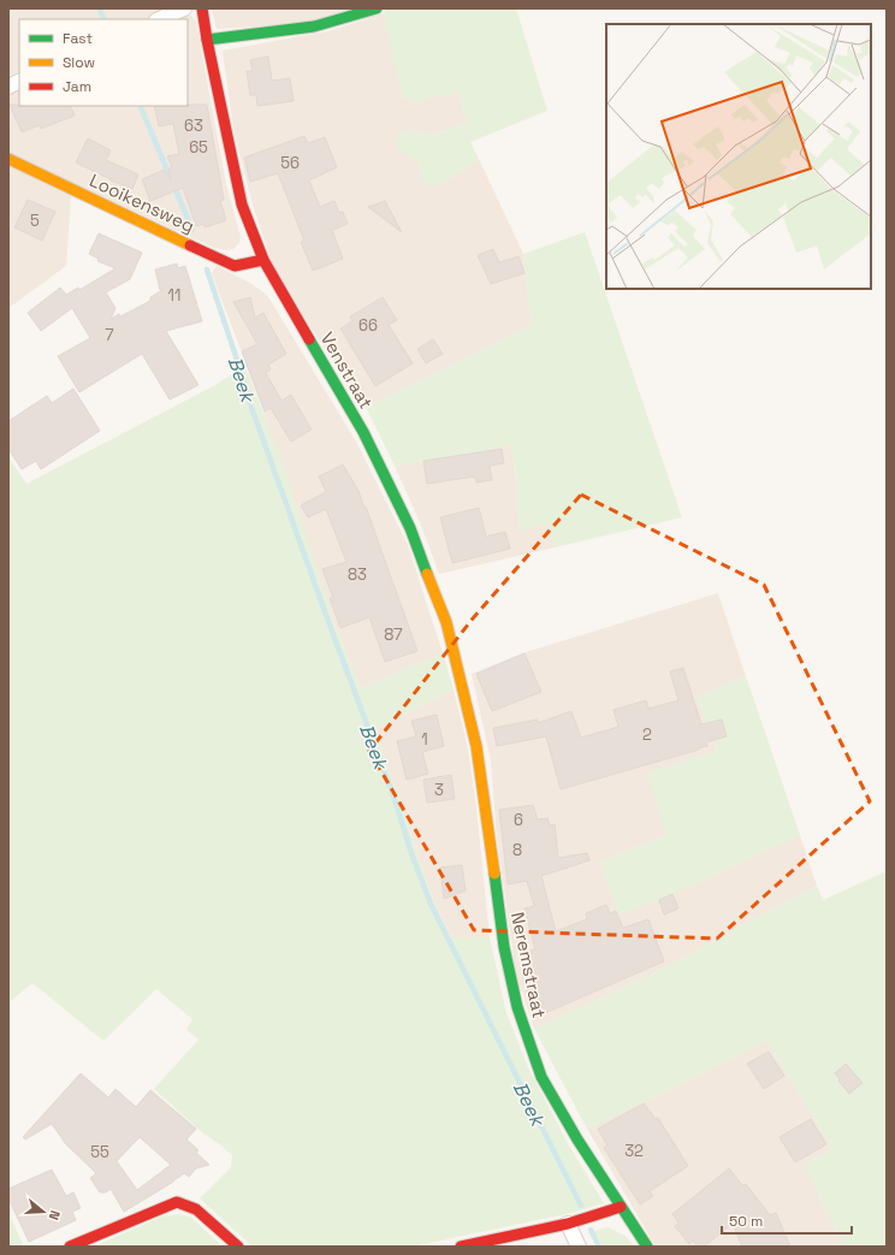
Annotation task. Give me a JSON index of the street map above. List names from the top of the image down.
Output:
{
  "streets": {
    "street": ["Looikensweg", "Venstraat", "Neremstraat"]
  },
  "crossings": [
    ["Looikensweg", "Venstraat"],
    ["Venstraat", "Neremstraat"]
  ],
  "water": ["Beek"],
  "house_numbers": [
    "63",
    "65",
    "56",
    "5",
    "11",
    "66",
    "7",
    "83",
    "87",
    "2",
    "1",
    "3",
    "6",
    "8",
    "32",
    "55"
  ],
  "legend": ["Fast", "Slow", "Jam"],
  "scale_bar": "50 m",
  "north": "right"
}
